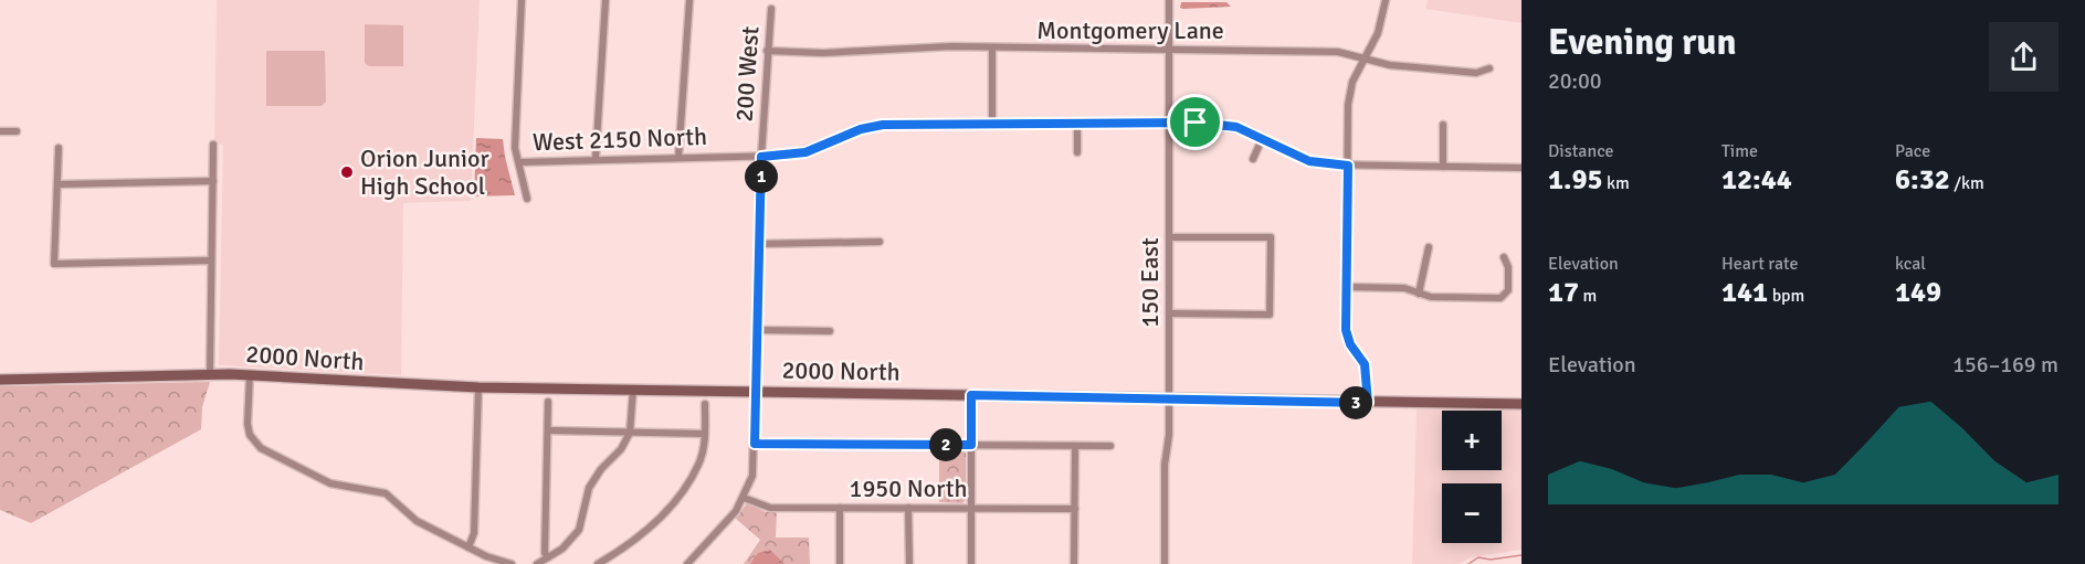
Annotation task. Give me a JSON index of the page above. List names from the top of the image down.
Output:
{
  "streets": {
    "street": [
      "Montgomery Lane",
      "200 West",
      "West 2150 North",
      "150 East",
      "2000 North",
      "1950 North"
    ]
  },
  "crossings": [
    ["Montgomery Lane", "200 West"],
    ["Montgomery Lane", "150 East"],
    ["200 West", "West 2150 North"],
    ["200 West", "2000 North"],
    ["200 West", "1950 North"],
    ["West 2150 North", "150 East"],
    ["150 East", "2000 North"]
  ],
  "places": ["Orion Junior High School"],
  "page": {
    "heading": ["Evening run", "20:00"],
    "stats": [
      ["Distance", "1.95 km"],
      ["Time", "12:44"],
      ["Pace", "6:32 /km"],
      ["Elevation", "17 m"],
      ["Heart rate", "141 bpm"],
      ["kcal", "149"]
    ],
    "pins": ["1", "3", "2"],
    "chart": ["Elevation", "156–169 m"],
    "map_buttons": ["+", "−"]
  }
}
